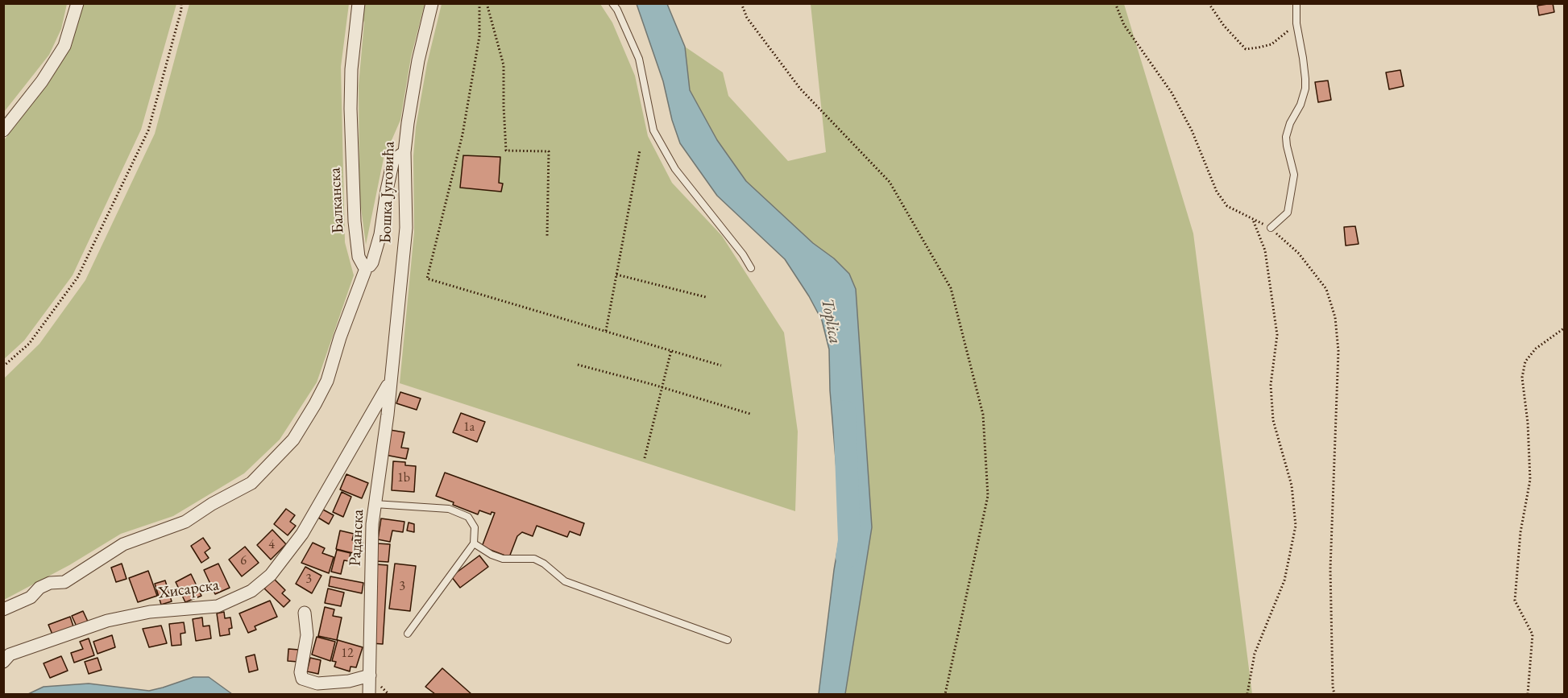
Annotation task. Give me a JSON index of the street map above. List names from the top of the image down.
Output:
{
  "streets": {
    "street": [
      "Бошка Југовића",
      "Балканска",
      "Раданска",
      "Хисарска"
    ]
  },
  "crossings": [
    ["Бошка Југовића", "Раданска"],
    ["Бошка Југовића", "Хисарска"],
    ["Раданска", "Хисарска"]
  ],
  "water": ["Toplica"],
  "house_numbers": [
    "1a",
    "1b",
    "4",
    "6",
    "3",
    "3",
    "12"
  ]
}
